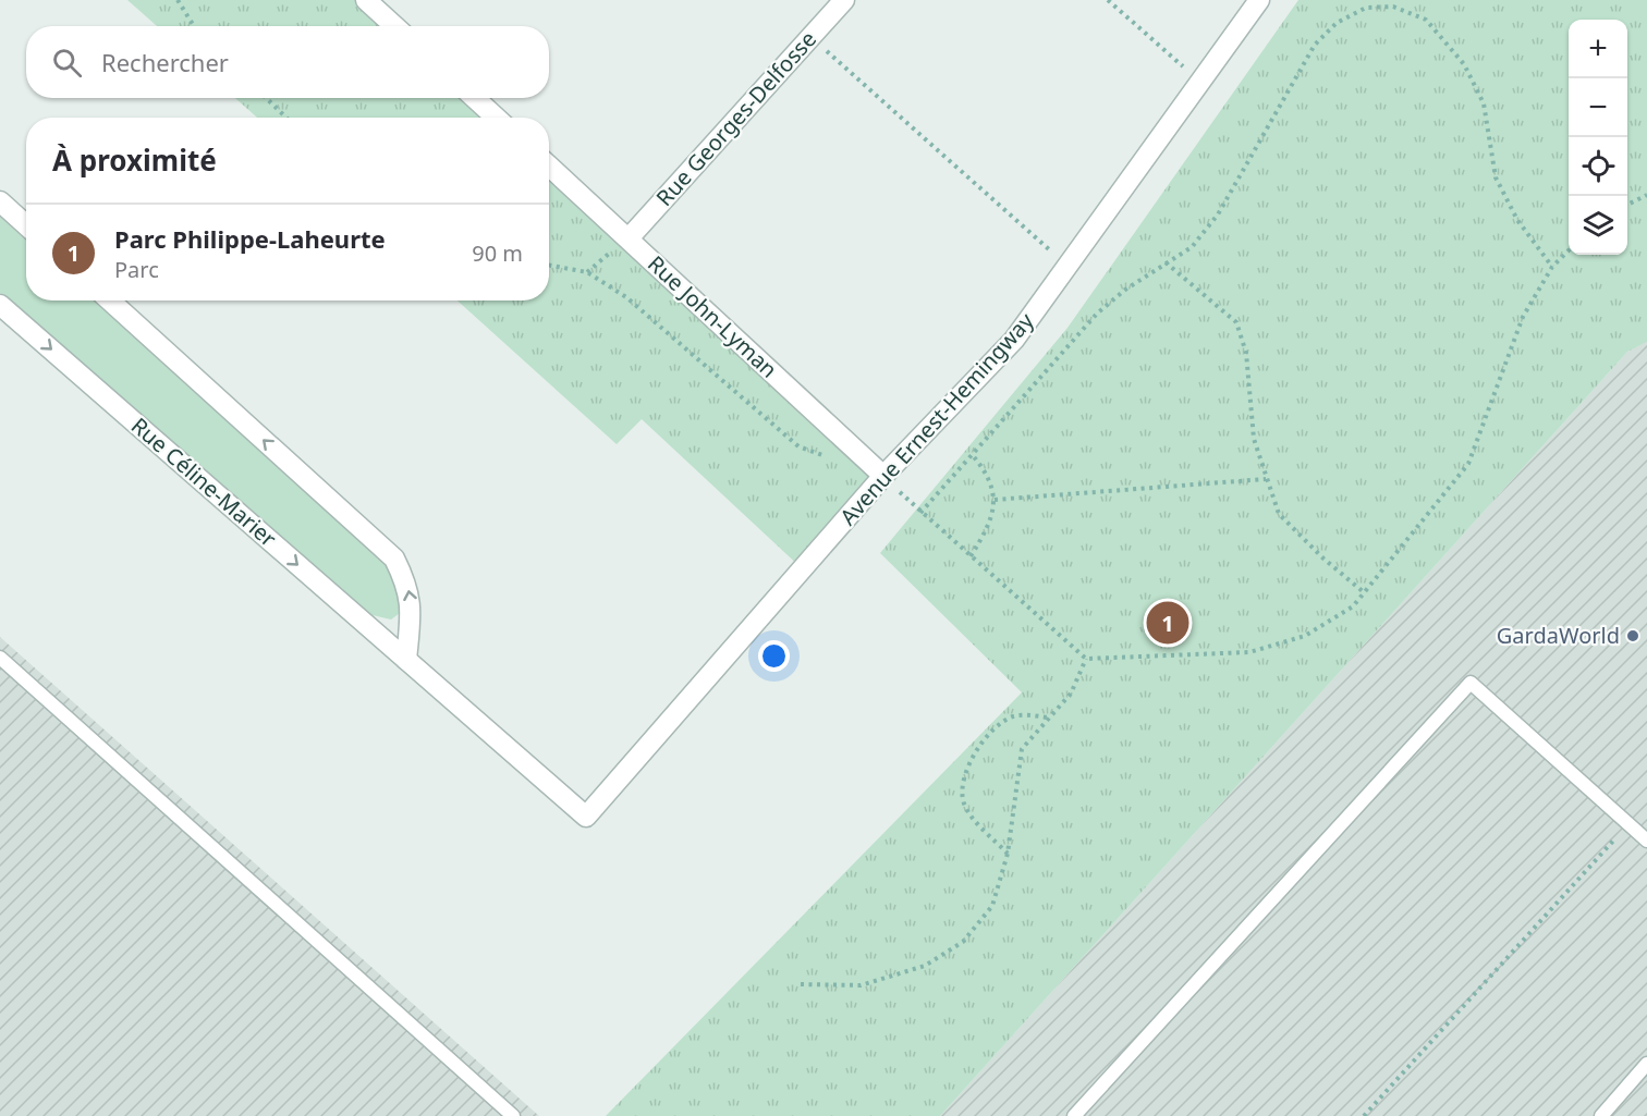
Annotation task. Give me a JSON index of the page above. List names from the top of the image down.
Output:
{
  "streets": {
    "street": [
      "Rue Georges-Delfosse",
      "Rue John-Lyman",
      "Avenue Ernest-Hemingway",
      "Rue Céline-Marier"
    ]
  },
  "crossings": [
    ["Rue Georges-Delfosse", "Rue John-Lyman"],
    ["Rue John-Lyman", "Avenue Ernest-Hemingway"],
    ["Avenue Ernest-Hemingway", "Rue Céline-Marier"]
  ],
  "places": ["GardaWorld"],
  "page": {
    "map_buttons": ["+", "−"],
    "search": "Rechercher",
    "heading": "À proximité",
    "list": [
      {
        "mark": "1",
        "name": "Parc Philippe-Laheurte",
        "note": "Parc",
        "value": "90 m"
      }
    ],
    "pins": "1"
  }
}
